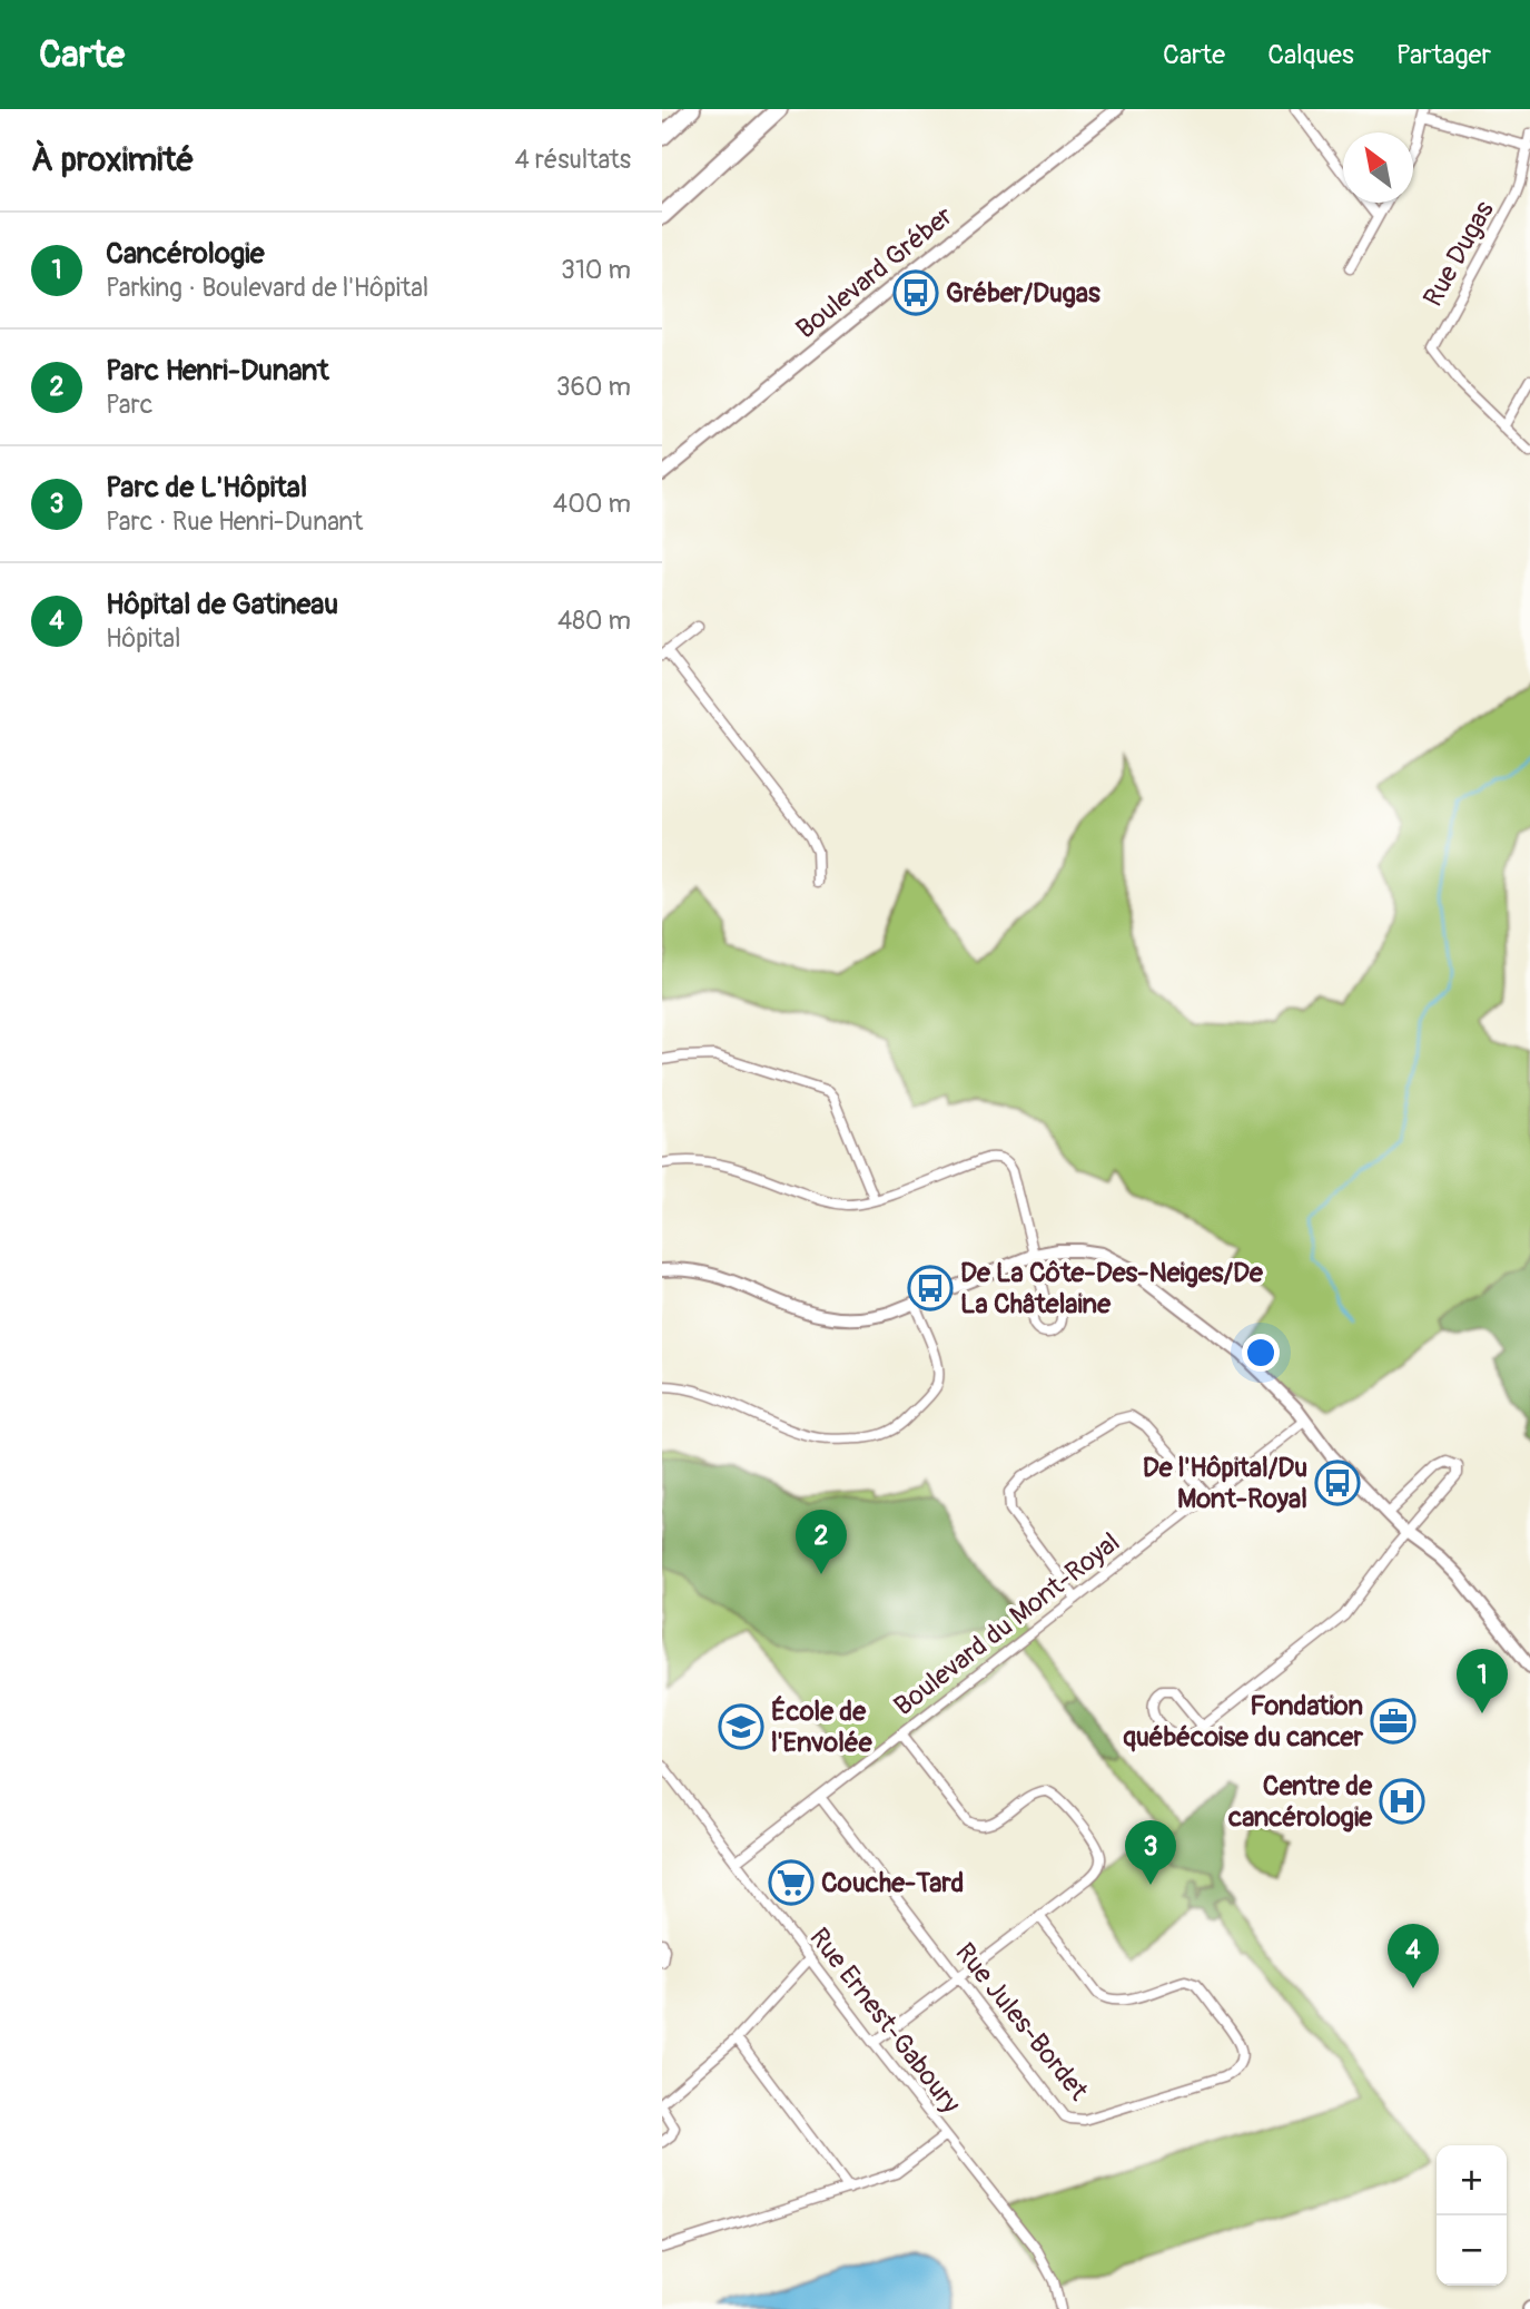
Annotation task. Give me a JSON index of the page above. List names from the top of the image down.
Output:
{
  "streets": {
    "street": [
      "Rue Dugas",
      "Boulevard Gréber",
      "Boulevard du Mont-Royal",
      "Rue Ernest-Gaboury",
      "Rue Jules-Bordet"
    ]
  },
  "crossings": [
    ["Boulevard du Mont-Royal", "Rue Ernest-Gaboury"],
    ["Boulevard du Mont-Royal", "Rue Jules-Bordet"]
  ],
  "places": {
    "bus stop": ["Gréber/Dugas", "De La Côte-Des-Neiges/De La Châtelaine", "De l'Hôpital/Du Mont-Royal"],
    "office": ["Fondation québécoise du cancer"],
    "school or university": ["École de l'Envolée"],
    "hospital": ["Centre de cancérologie"],
    "supermarket": ["Couche-Tard"]
  },
  "north": "top left",
  "page": {
    "header": "Carte",
    "nav": ["Carte", "Calques", "Partager"],
    "heading": ["À proximité", "4 résultats"],
    "list": [
      {
        "mark": "1",
        "name": "Cancérologie",
        "note": "Parking · Boulevard de l'Hôpital",
        "value": "310 m"
      },
      {
        "mark": "2",
        "name": "Parc Henri-Dunant",
        "note": "Parc",
        "value": "360 m"
      },
      {
        "mark": "3",
        "name": "Parc de L'Hôpital",
        "note": "Parc · Rue Henri-Dunant",
        "value": "400 m"
      },
      {
        "mark": "4",
        "name": "Hôpital de Gatineau",
        "note": "Hôpital",
        "value": "480 m"
      }
    ],
    "pins": [
      "2",
      "1",
      "3",
      "4"
    ],
    "map_buttons": ["+", "−"]
  }
}
